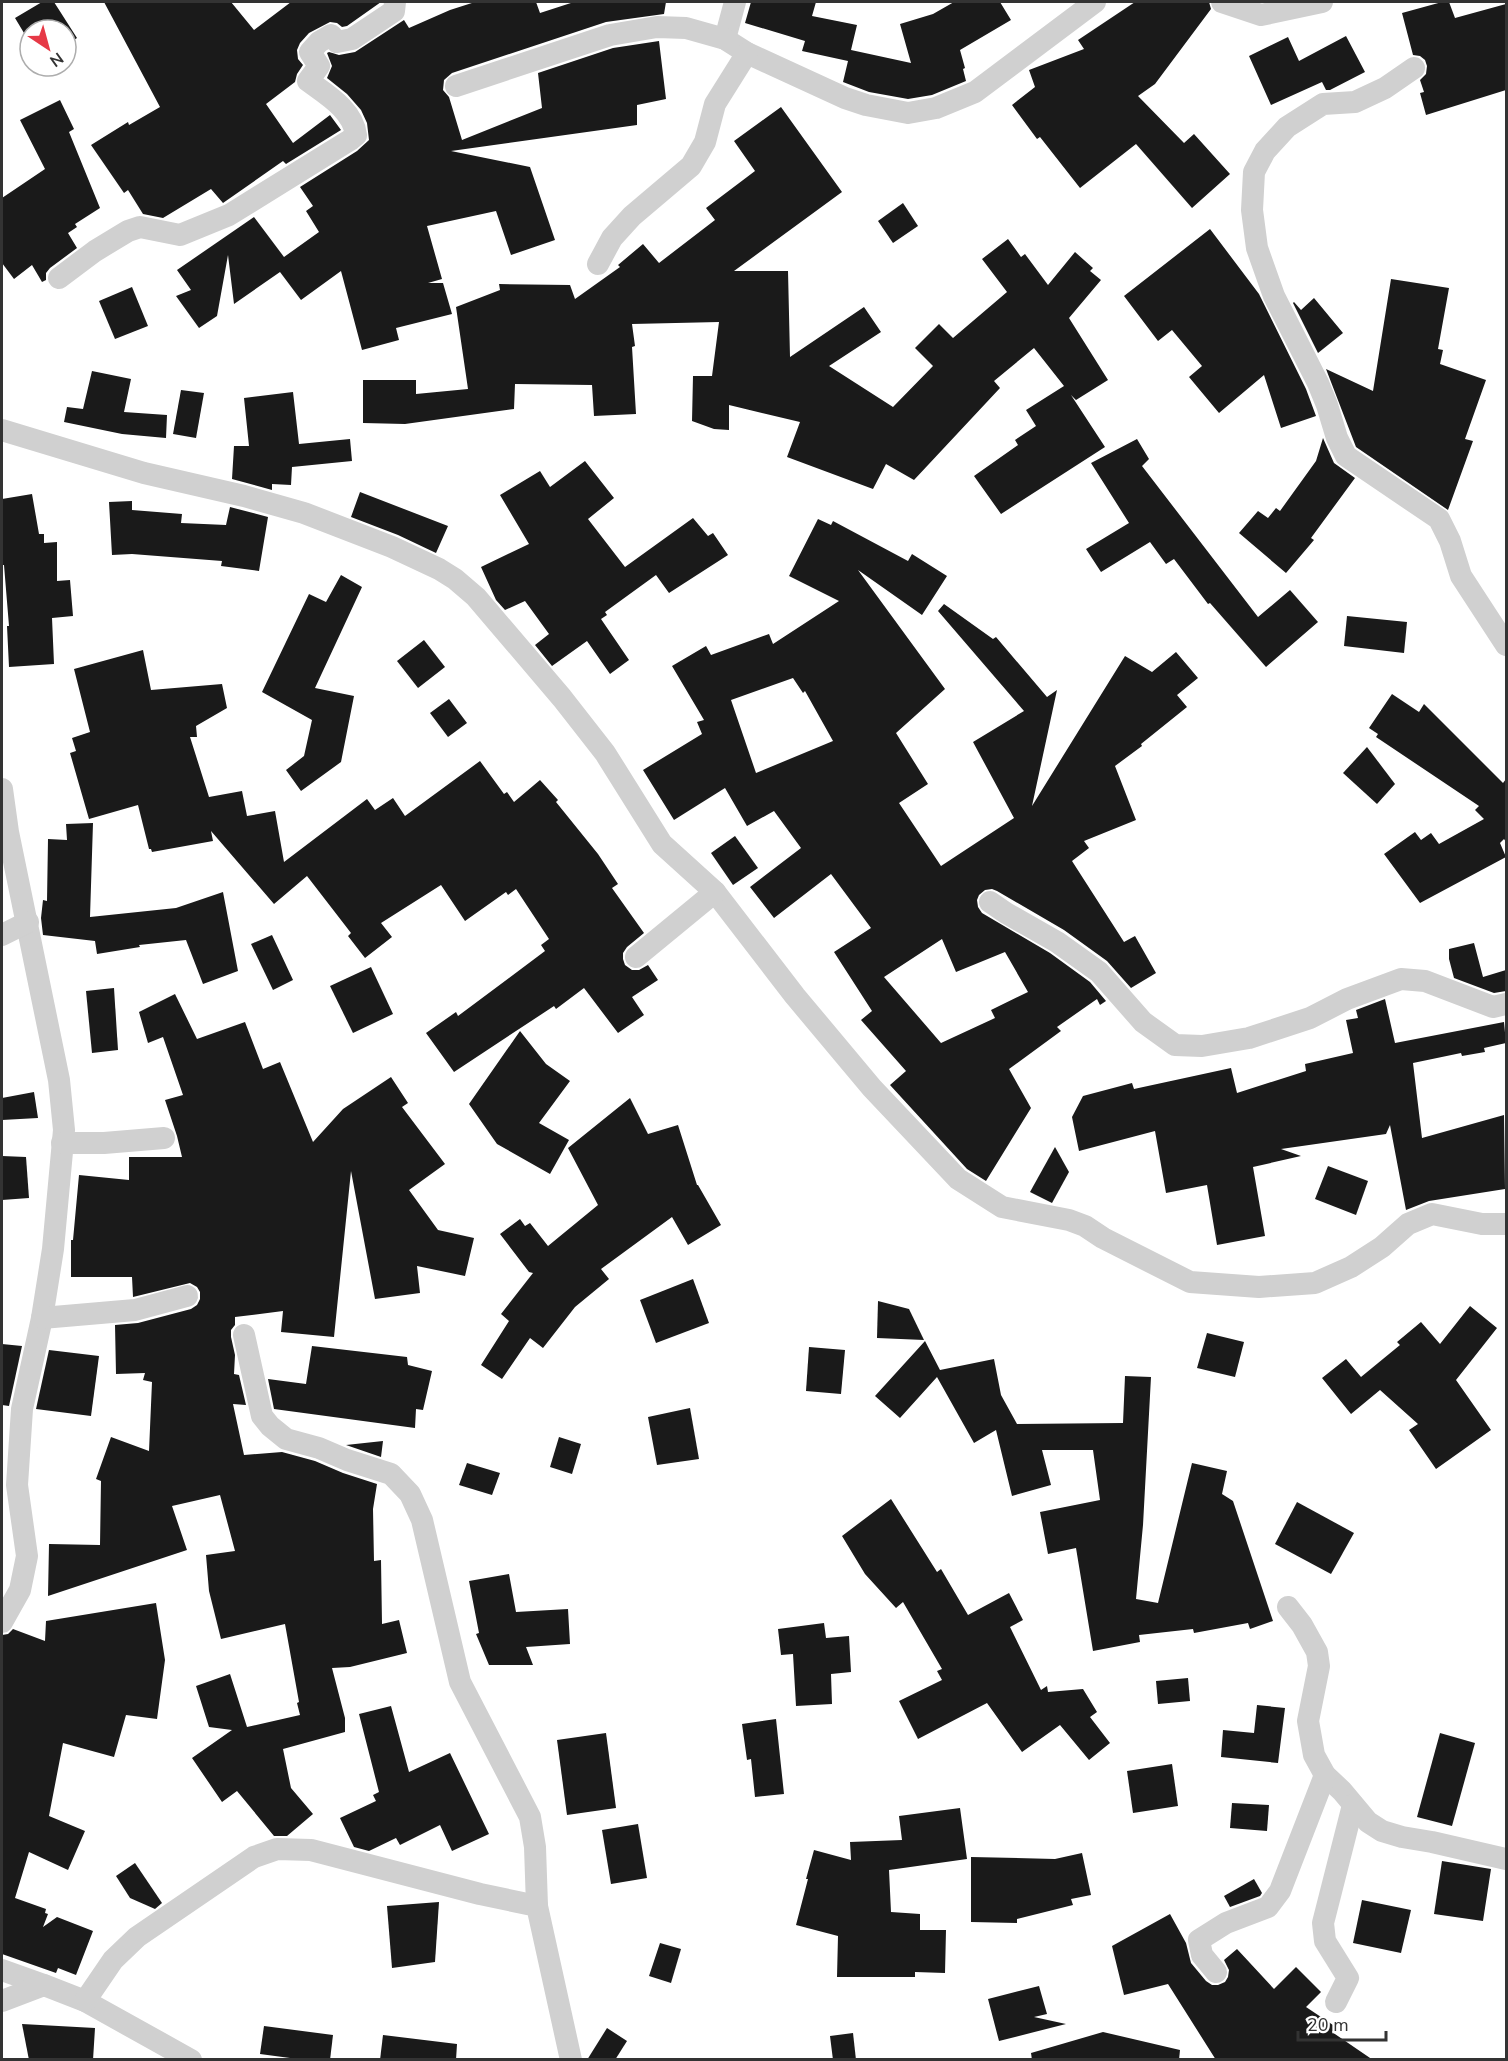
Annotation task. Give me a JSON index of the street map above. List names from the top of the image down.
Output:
{
  "scale_bar": "20 m",
  "north": "bottom right"
}
